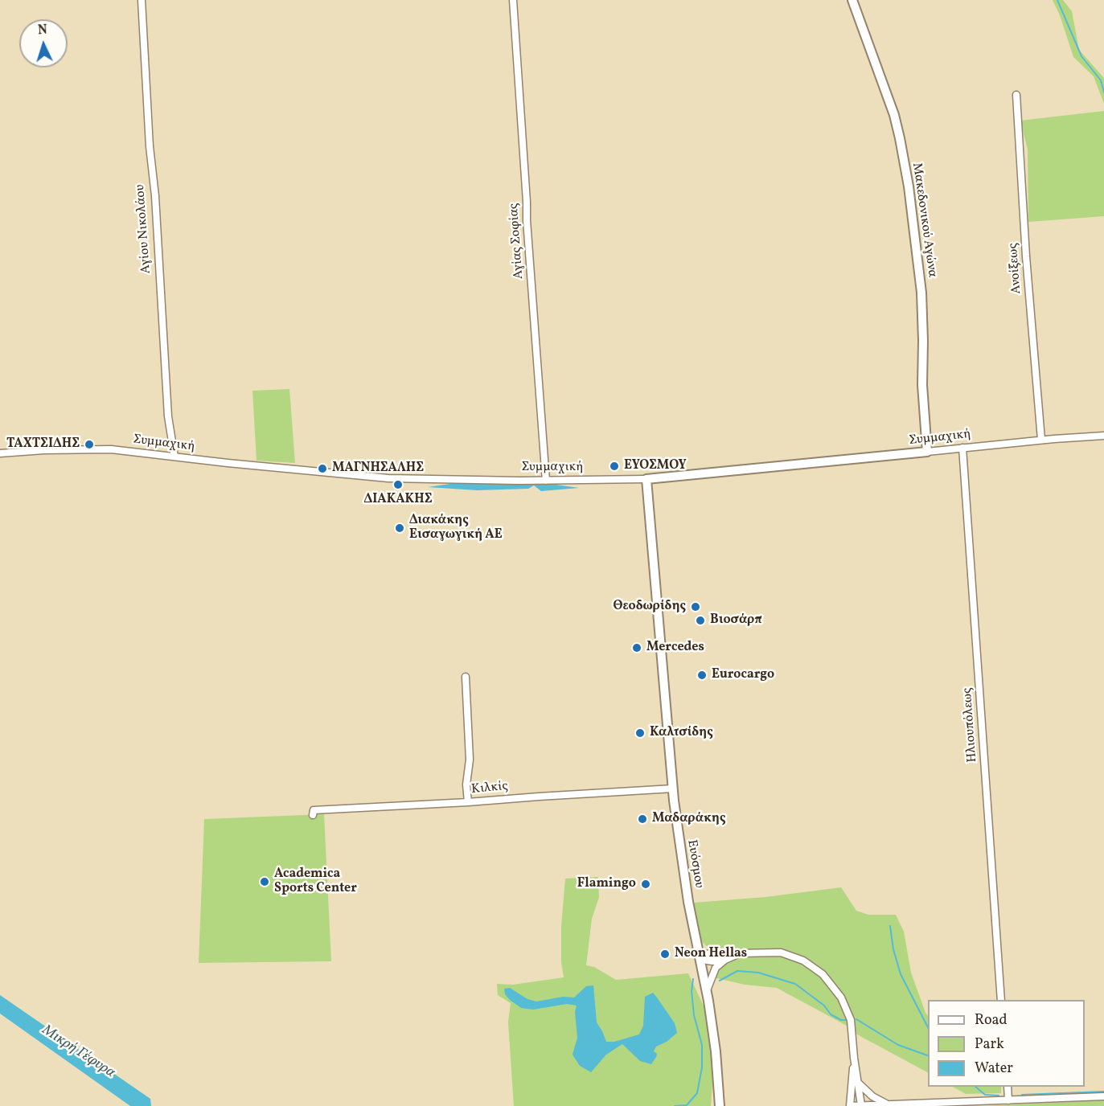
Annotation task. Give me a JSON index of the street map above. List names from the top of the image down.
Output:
{
  "streets": {
    "main road": ["Μακεδονικού Αγώνα", "Συμμαχική", "Ευόσμου"],
    "street": [
      "Αγίου Νικολάου",
      "Αγίας Σοφίας",
      "Ανοίξεως",
      "Ηλιουπόλεως",
      "Κιλκίς"
    ]
  },
  "crossings": [
    ["Μακεδονικού Αγώνα", "Συμμαχική"],
    ["Αγίου Νικολάου", "Συμμαχική"],
    ["Αγίας Σοφίας", "Συμμαχική"],
    ["Ανοίξεως", "Συμμαχική"],
    ["Συμμαχική", "Ηλιουπόλεως"],
    ["Συμμαχική", "Ευόσμου"],
    ["Κιλκίς", "Ευόσμου"]
  ],
  "water": ["Μικρή Γέφυρα"],
  "places": [
    "ΤΑΧΤΣΙΔΗΣ",
    "ΕΥΟΣΜΟΥ",
    "ΜΑΓΝΗΣΑΛΗΣ",
    "ΔΙΑΚΑΚΗΣ",
    "Διακάκης Εισαγωγική ΑΕ",
    "Θεοδωρίδης",
    "Βιοσάρπ",
    "Mercedes",
    "Eurocargo",
    "Καλτσίδης",
    "Μαδαράκης",
    "Academica Sports Center",
    "Flamingo",
    "Neon Hellas"
  ],
  "legend": ["Road", "Park", "Water"],
  "north": "top"
}
